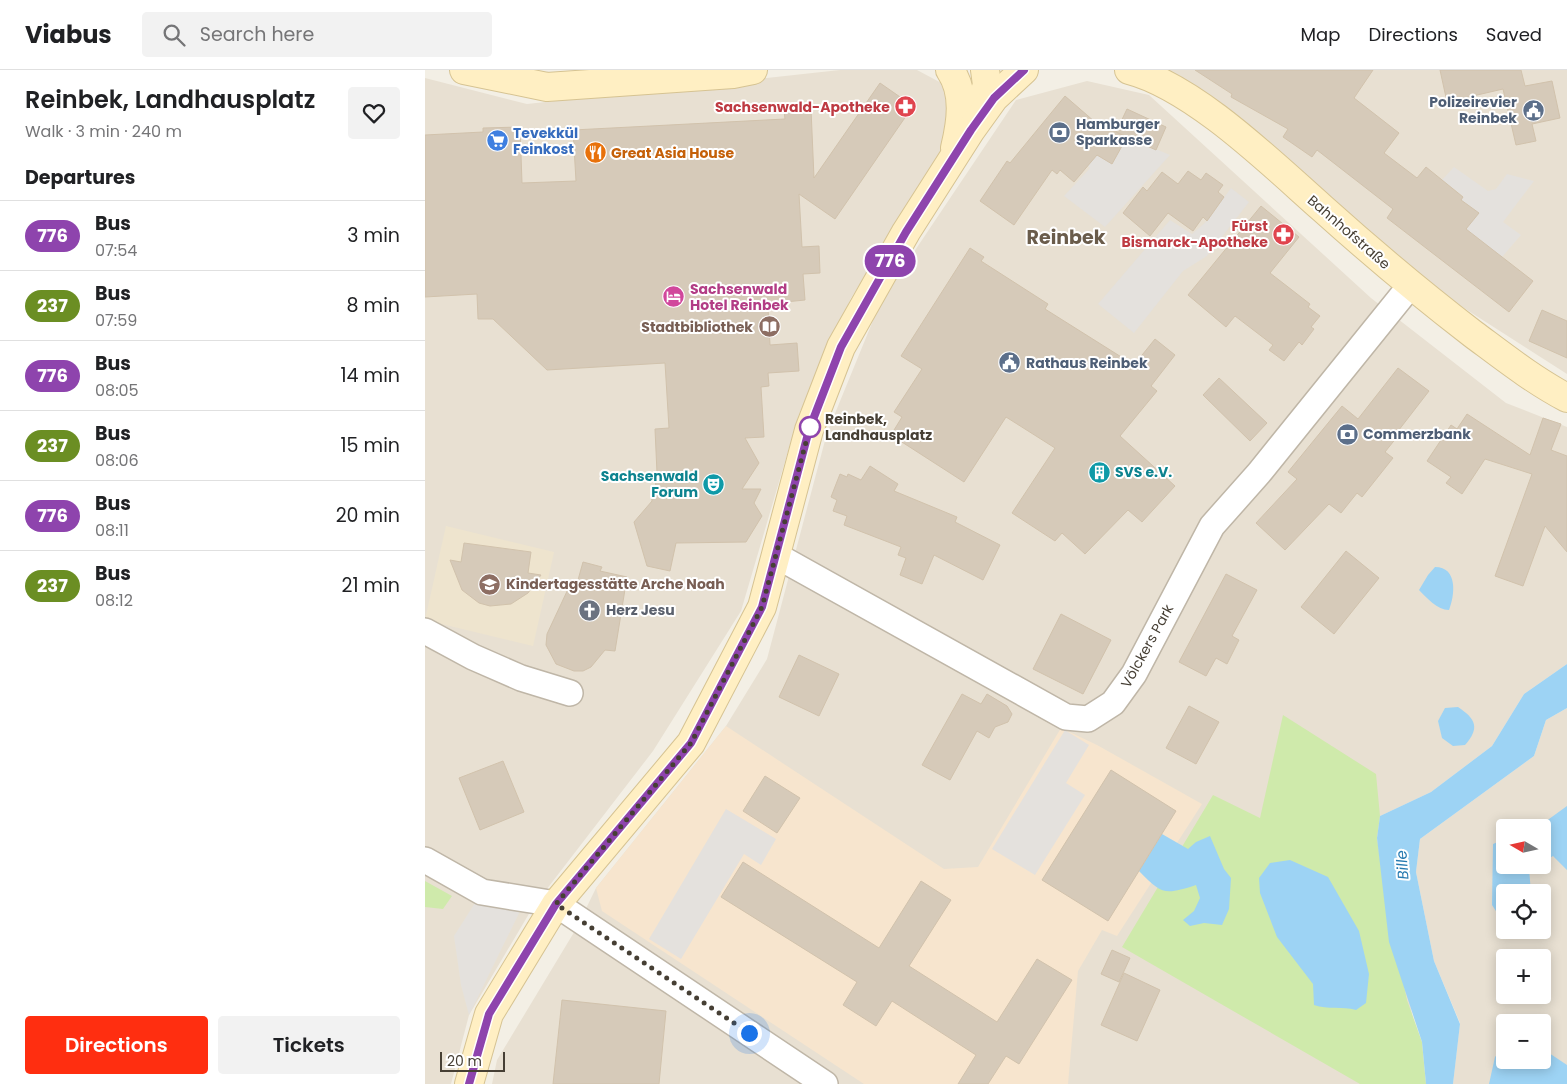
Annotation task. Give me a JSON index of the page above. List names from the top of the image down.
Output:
{
  "streets": {
    "main road": ["Bahnhofstraße"],
    "street": ["Völckers Park"]
  },
  "crossings": [
    ["Bahnhofstraße", "Völckers Park"]
  ],
  "districts": ["Reinbek"],
  "water": ["Bille"],
  "places": {
    "pharmacy": ["Sachsenwald-Apotheke", "Fürst Bismarck-Apotheke"],
    "public building": ["Polizeirevier Reinbek", "Rathaus Reinbek"],
    "bank": ["Hamburger Sparkasse", "Commerzbank"],
    "supermarket": ["Tevekkül Feinkost"],
    "restaurant": ["Great Asia House"],
    "hotel": ["Sachsenwald Hotel Reinbek"],
    "library": ["Stadtbibliothek"],
    "other": ["Reinbek, Landhausplatz"],
    "building": ["SVS e.V."],
    "theatre": ["Sachsenwald Forum"],
    "school or university": ["Kindertagesstätte Arche Noah"],
    "church": ["Herz Jesu"]
  },
  "lines": ["bus line 776"],
  "scale_bar": "20 m",
  "north": "left",
  "page": {
    "header": "Viabus",
    "search": "Search here",
    "nav": ["Map", "Directions", "Saved"],
    "heading": [
      ["Reinbek, Landhausplatz", "Walk · 3 min · 240 m"],
      "Departures"
    ],
    "on_map": "776",
    "list": [
      {
        "mark": "776",
        "name": "Bus",
        "note": "07:54",
        "value": "3 min"
      },
      {
        "mark": "237",
        "name": "Bus",
        "note": "07:59",
        "value": "8 min"
      },
      {
        "mark": "776",
        "name": "Bus",
        "note": "08:05",
        "value": "14 min"
      },
      {
        "mark": "237",
        "name": "Bus",
        "note": "08:06",
        "value": "15 min"
      },
      {
        "mark": "776",
        "name": "Bus",
        "note": "08:11",
        "value": "20 min"
      },
      {
        "mark": "237",
        "name": "Bus",
        "note": "08:12",
        "value": "21 min"
      }
    ],
    "map_buttons": ["+", "−"],
    "buttons": ["Directions", "Tickets"],
    "scale": "20 m"
  }
}
